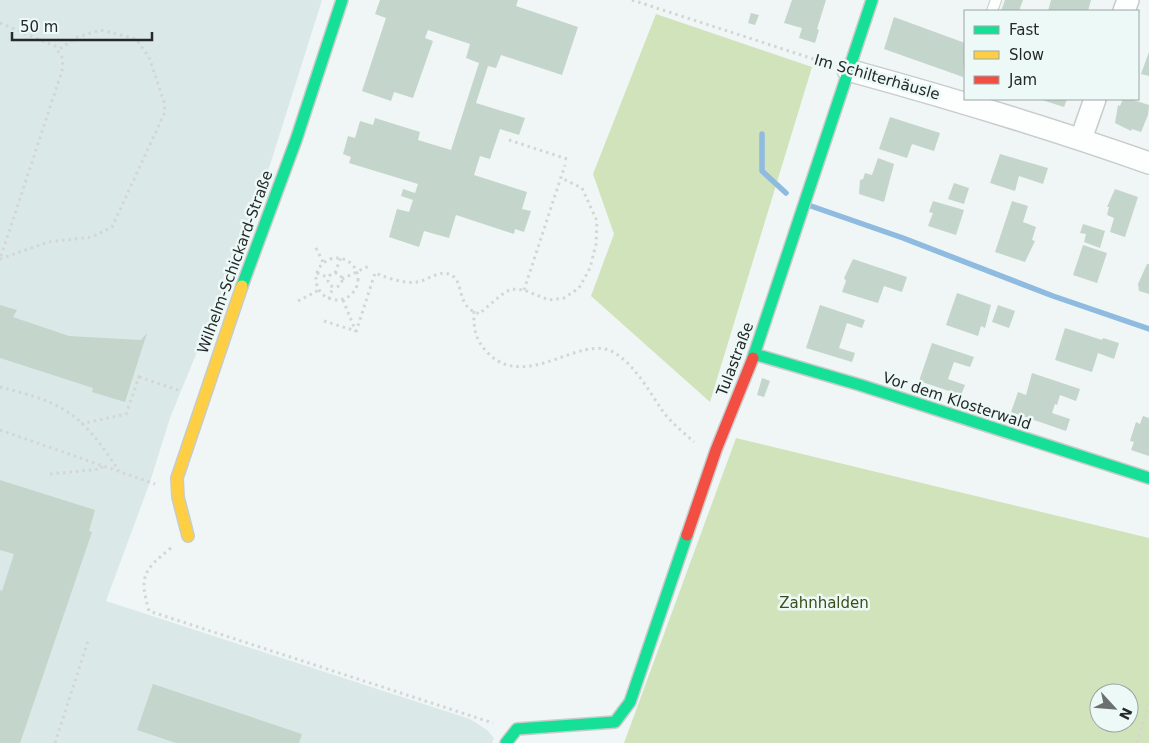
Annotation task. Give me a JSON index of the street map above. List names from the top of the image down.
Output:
{
  "streets": {
    "street": [
      "Im Schilterhäusle",
      "Wilhelm-Schickard-Straße",
      "Tulastraße",
      "Vor dem Klosterwald"
    ]
  },
  "crossings": [
    ["Im Schilterhäusle", "Tulastraße"],
    ["Tulastraße", "Vor dem Klosterwald"]
  ],
  "parks": ["Zahnhalden"],
  "legend": ["Fast", "Slow", "Jam"],
  "scale_bar": "50 m",
  "north": "bottom right"
}
